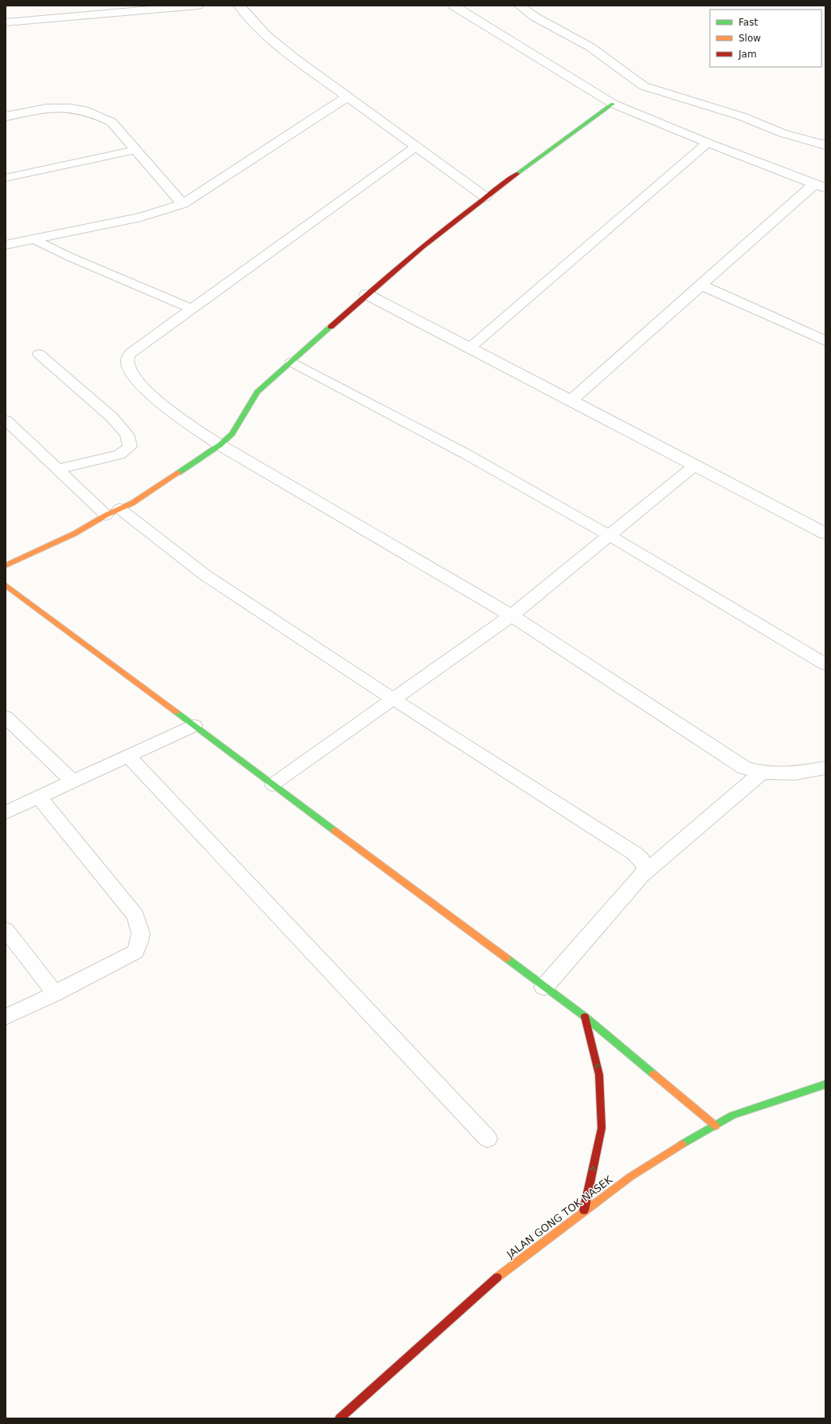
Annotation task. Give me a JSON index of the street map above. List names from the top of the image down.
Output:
{
  "streets": {
    "street": ["JALAN GONG TOK NASEK"]
  },
  "legend": ["Fast", "Slow", "Jam"]
}
